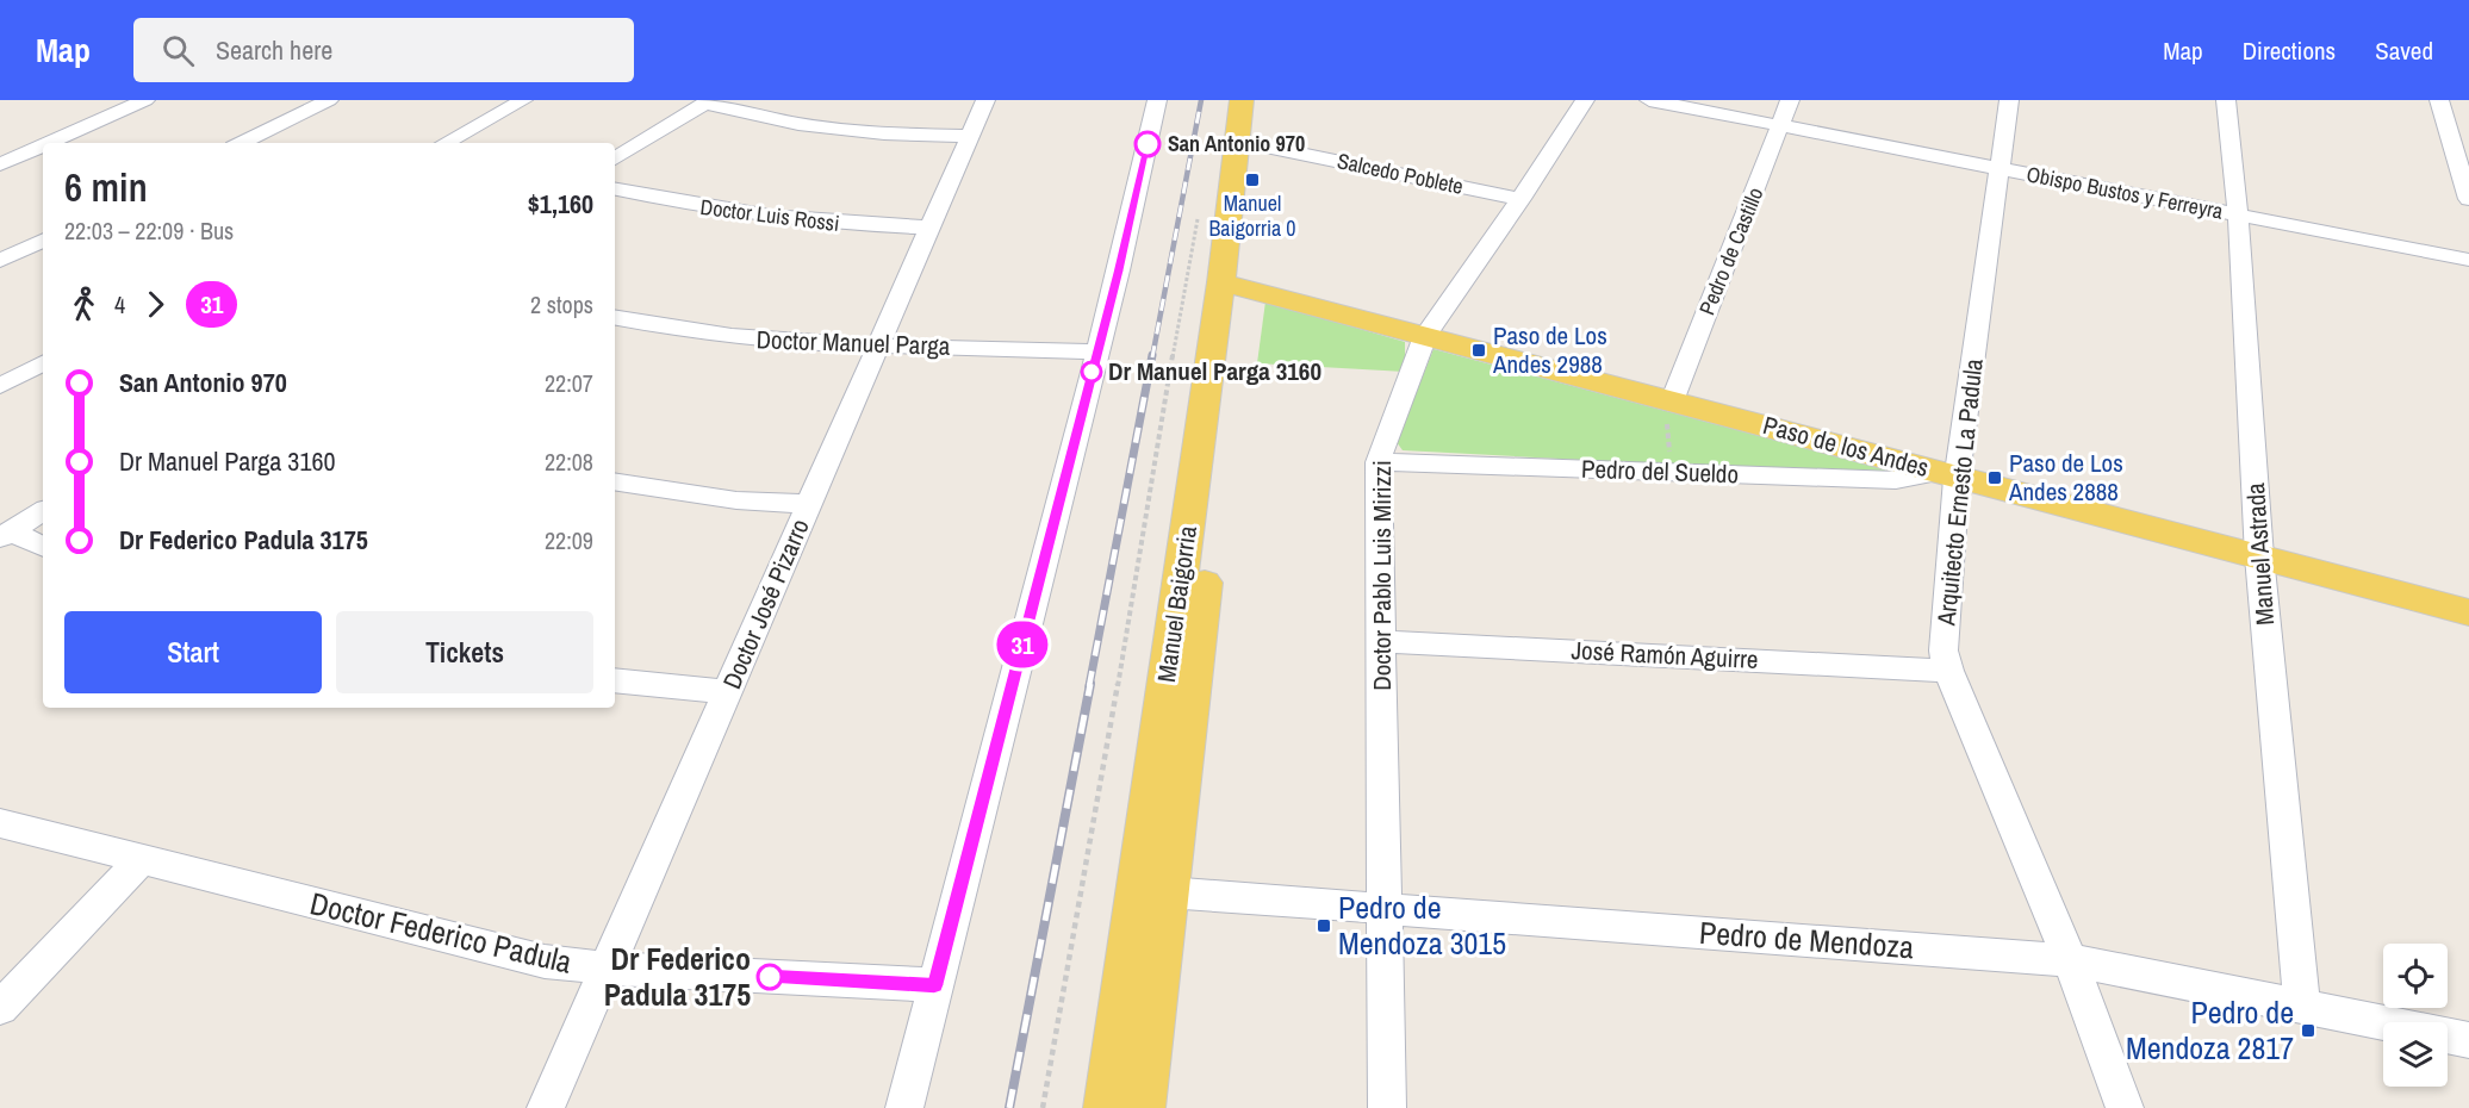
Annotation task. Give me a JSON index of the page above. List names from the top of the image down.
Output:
{
  "streets": {
    "main road": ["Paso de los Andes", "Manuel Baigorria"],
    "street": [
      "Salcedo Poblete",
      "Obispo Bustos y Ferreyra",
      "Doctor Luis Rossi",
      "Pedro de Castillo",
      "Doctor Manuel Parga",
      "Pedro del Sueldo",
      "Arquitecto Ernesto La Padula",
      "Manuel Astrada",
      "Doctor Pablo Luis Mirizzi",
      "Doctor José Pizarro",
      "José Ramón Aguirre",
      "Doctor Federico Padula",
      "Pedro de Mendoza"
    ]
  },
  "crossings": [
    ["Salcedo Poblete", "Doctor Pablo Luis Mirizzi"],
    ["Salcedo Poblete", "Manuel Baigorria"],
    ["Obispo Bustos y Ferreyra", "Pedro de Castillo"],
    ["Obispo Bustos y Ferreyra", "Arquitecto Ernesto La Padula"],
    ["Obispo Bustos y Ferreyra", "Manuel Astrada"],
    ["Doctor Luis Rossi", "Doctor José Pizarro"],
    ["Pedro de Castillo", "Paso de los Andes"],
    ["Doctor Manuel Parga", "Doctor José Pizarro"],
    ["Paso de los Andes", "Pedro del Sueldo"],
    ["Paso de los Andes", "Arquitecto Ernesto La Padula"],
    ["Paso de los Andes", "Manuel Astrada"],
    ["Paso de los Andes", "Doctor Pablo Luis Mirizzi"],
    ["Paso de los Andes", "Manuel Baigorria"],
    ["Pedro del Sueldo", "Arquitecto Ernesto La Padula"],
    ["Pedro del Sueldo", "Doctor Pablo Luis Mirizzi"],
    ["Arquitecto Ernesto La Padula", "José Ramón Aguirre"],
    ["Arquitecto Ernesto La Padula", "Pedro de Mendoza"],
    ["Manuel Astrada", "Pedro de Mendoza"],
    ["Doctor Pablo Luis Mirizzi", "José Ramón Aguirre"],
    ["Doctor Pablo Luis Mirizzi", "Pedro de Mendoza"],
    ["Doctor José Pizarro", "Doctor Federico Padula"],
    ["Manuel Baigorria", "Pedro de Mendoza"]
  ],
  "places": {
    "other": ["San Antonio 970", "Dr Manuel Parga 3160", "Dr Federico Padula 3175"],
    "transit": [
      "Manuel Baigorria 0",
      "Paso de Los Andes 2988",
      "Paso de Los Andes 2888",
      "Pedro de Mendoza 3015",
      "Pedro de Mendoza 2817"
    ]
  },
  "lines": ["bus line 31"],
  "page": {
    "header": "Map",
    "search": "Search here",
    "nav": ["Map", "Directions", "Saved"],
    "on_map": "31",
    "heading": ["6 min", "22:03 – 22:09 · Bus", "$1,160"],
    "legs": ["4", "31", "2 stops"],
    "list": [
      {
        "name": "San Antonio 970",
        "value": "22:07"
      },
      {
        "name": "Dr Manuel Parga 3160",
        "value": "22:08"
      },
      {
        "name": "Dr Federico Padula 3175",
        "value": "22:09"
      }
    ],
    "buttons": ["Start", "Tickets"]
  }
}
